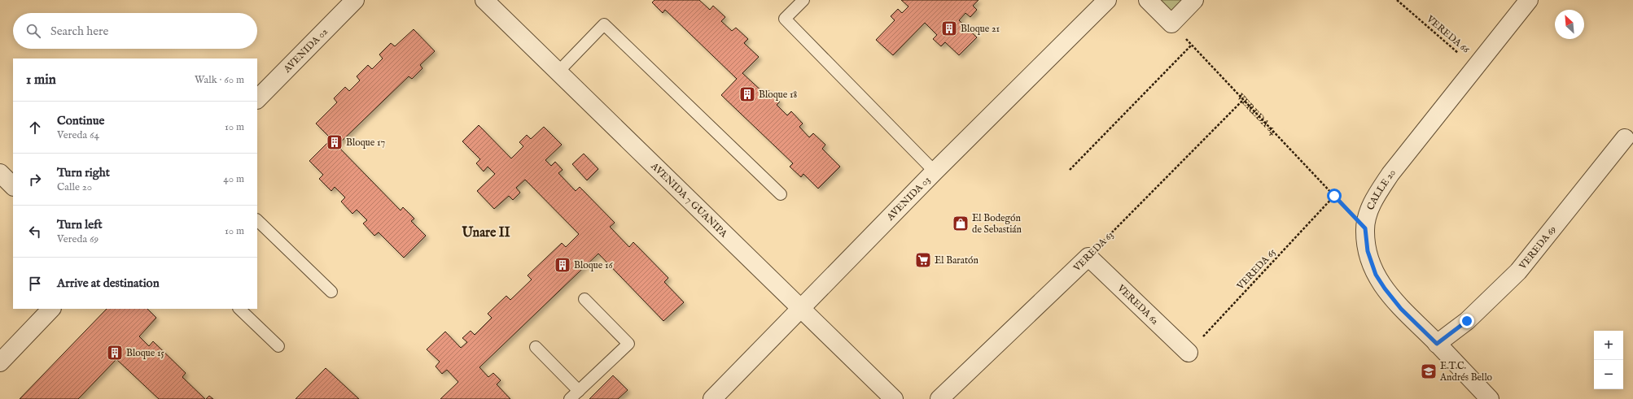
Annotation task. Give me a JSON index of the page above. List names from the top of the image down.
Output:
{
  "streets": {
    "street": [
      "AVENIDA 02",
      "CALLE 20",
      "AVENIDA 03",
      "AVENIDA 7 GUANIPA",
      "VEREDA 69",
      "VEREDA 63",
      "VEREDA 62"
    ],
    "path": ["VEREDA 66", "VEREDA 64", "VEREDA 65"]
  },
  "crossings": [
    ["VEREDA 66", "CALLE 20"],
    ["VEREDA 64", "CALLE 20"],
    ["VEREDA 64", "VEREDA 63"],
    ["VEREDA 64", "VEREDA 65"],
    ["CALLE 20", "VEREDA 69"],
    ["AVENIDA 03", "AVENIDA 7 GUANIPA"],
    ["VEREDA 63", "VEREDA 62"],
    ["VEREDA 65", "VEREDA 62"]
  ],
  "districts": ["Unare II"],
  "places": {
    "building": [
      "Bloque 21",
      "Bloque 18",
      "Bloque 17",
      "Bloque 16",
      "Bloque 15"
    ],
    "shop": ["El Bodegón de Sebastián"],
    "supermarket": ["El Baratón"],
    "school or university": ["E.T.C. Andrés Bello"]
  },
  "north": "top left",
  "page": {
    "search": "Search here",
    "heading": ["1 min", "Walk · 60 m"],
    "list": [
      ["Continue", "Vereda 64", "10 m"],
      ["Turn right", "Calle 20", "40 m"],
      ["Turn left", "Vereda 69", "10 m"],
      "Arrive at destination"
    ],
    "map_buttons": ["+", "−"]
  }
}
